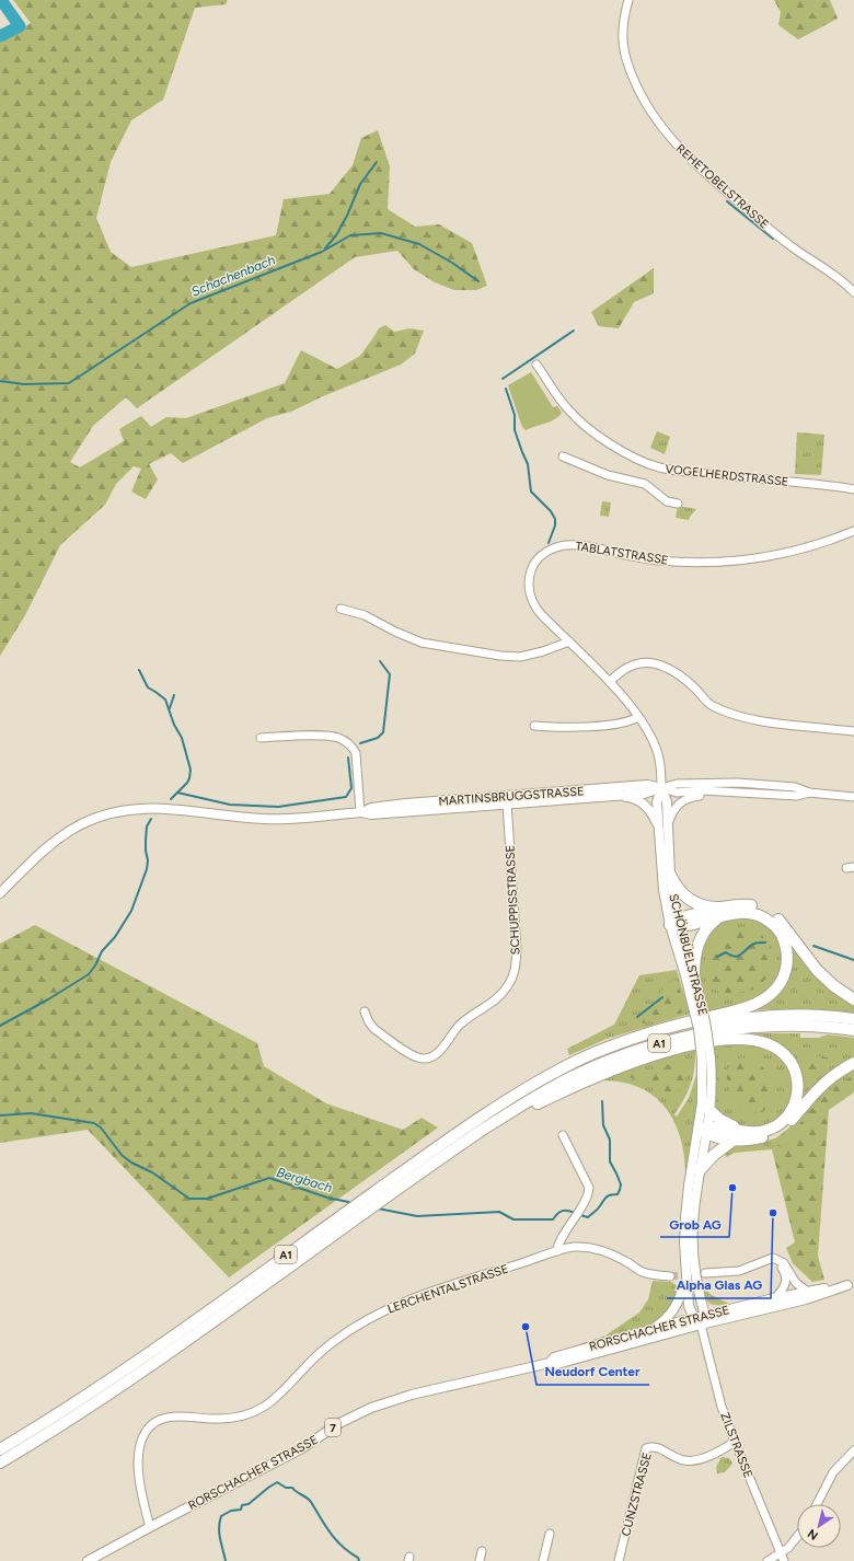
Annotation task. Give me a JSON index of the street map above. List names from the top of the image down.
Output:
{
  "streets": {
    "highway": ["A1"],
    "main road": [
      "MARTINSBRUGGSTRASSE",
      "SCHÖNBÜELSTRASSE",
      "RORSCHACHER STRASSE",
      "7"
    ],
    "street": [
      "REHETOBELSTRASSE",
      "VOGELHERDSTRASSE",
      "TABLATSTRASSE",
      "SCHUPPISSTRASSE",
      "LERCHENTALSTRASSE",
      "ZILSTRASSE",
      "CUNZSTRASSE"
    ]
  },
  "crossings": [
    ["TABLATSTRASSE", "MARTINSBRUGGSTRASSE"],
    ["TABLATSTRASSE", "SCHÖNBÜELSTRASSE"],
    ["MARTINSBRUGGSTRASSE", "SCHUPPISSTRASSE"],
    ["MARTINSBRUGGSTRASSE", "SCHÖNBÜELSTRASSE"],
    ["SCHÖNBÜELSTRASSE", "A1"],
    ["SCHÖNBÜELSTRASSE", "RORSCHACHER STRASSE"],
    ["SCHÖNBÜELSTRASSE", "ZILSTRASSE"],
    ["LERCHENTALSTRASSE", "RORSCHACHER STRASSE"],
    ["RORSCHACHER STRASSE", "ZILSTRASSE"],
    ["ZILSTRASSE", "CUNZSTRASSE"]
  ],
  "water": ["Schachenbach", "Bergbach"],
  "places": ["Grob AG", "Alpha Glas AG", "Neudorf Center"],
  "north": "bottom left"
}
